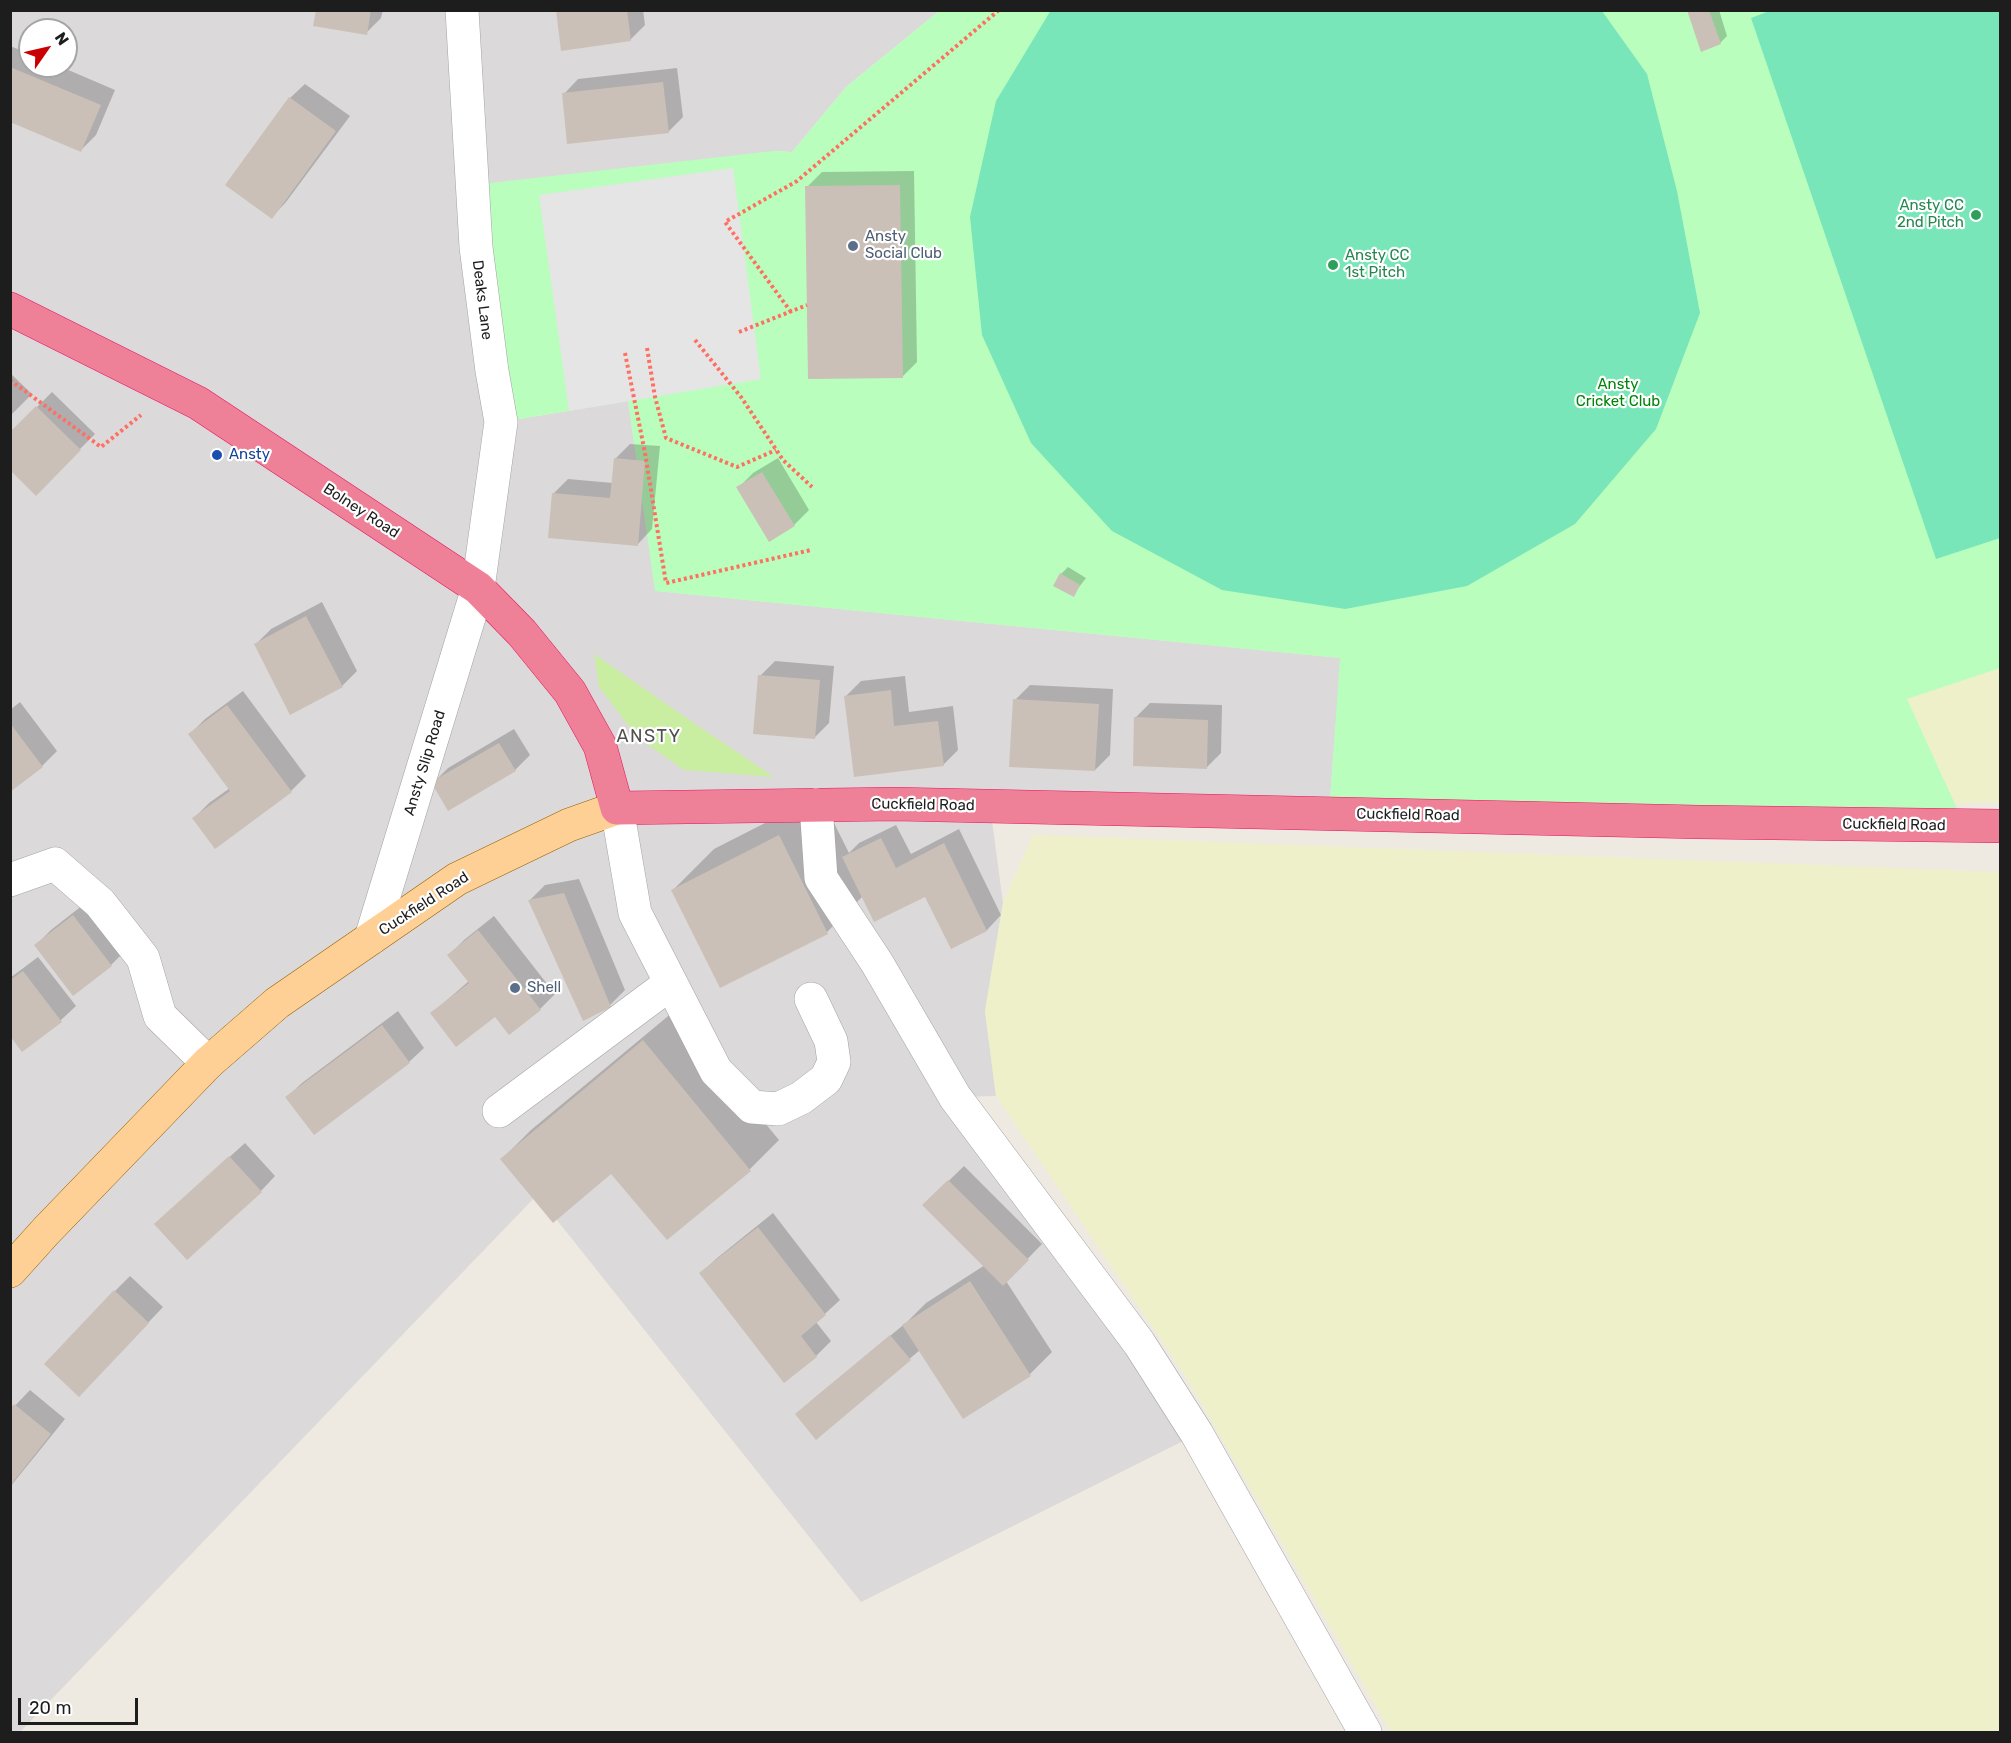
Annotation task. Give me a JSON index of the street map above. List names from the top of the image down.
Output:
{
  "streets": {
    "highway": ["Bolney Road", "Cuckfield Road"],
    "street": ["Deaks Lane", "Ansty Slip Road"]
  },
  "crossings": [
    ["Deaks Lane", "Bolney Road"],
    ["Deaks Lane", "Ansty Slip Road"],
    ["Bolney Road", "Ansty Slip Road"],
    ["Bolney Road", "Cuckfield Road"],
    ["Ansty Slip Road", "Cuckfield Road"]
  ],
  "districts": ["ANSTY"],
  "parks": ["Ansty Cricket Club"],
  "places": [
    "Ansty CC 2nd Pitch",
    "Ansty Social Club",
    "Ansty CC 1st Pitch",
    "Ansty",
    "Shell"
  ],
  "scale_bar": "20 m",
  "north": "top right"
}
